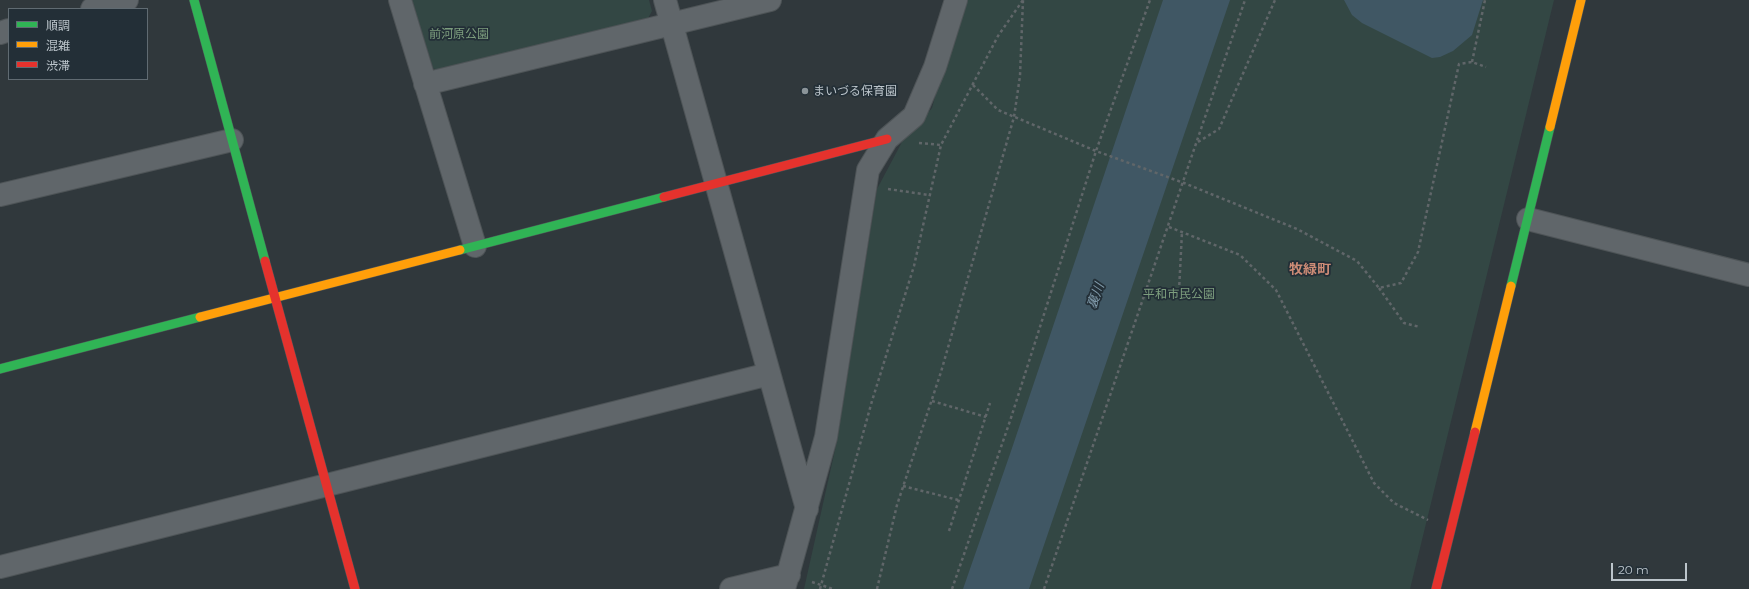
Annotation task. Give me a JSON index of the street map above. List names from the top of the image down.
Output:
{
  "districts": ["牧緑町"],
  "water": ["裏川"],
  "parks": ["前河原公園", "平和市民公園"],
  "places": ["まいづる保育園"],
  "legend": ["順調", "混雑", "渋滞"],
  "scale_bar": "20 m"
}
